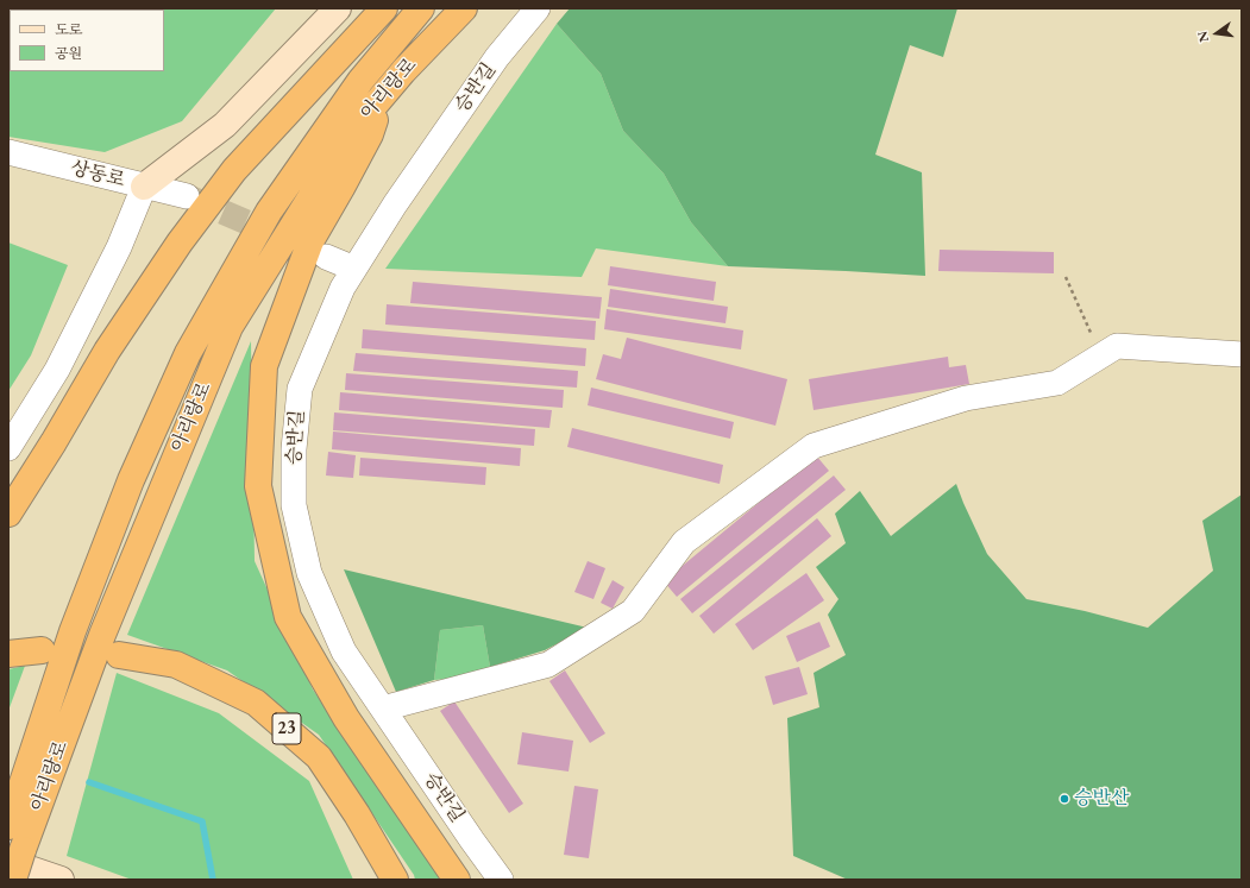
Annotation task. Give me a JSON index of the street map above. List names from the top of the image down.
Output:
{
  "streets": {
    "highway": ["아리랑로", "23"],
    "street": ["승반길", "상동로"]
  },
  "places": ["승반산"],
  "legend": ["도로", "공원"],
  "north": "left"
}
